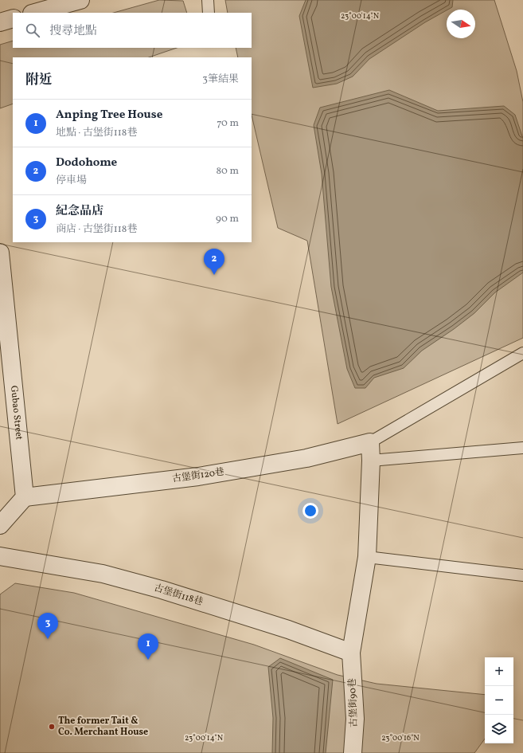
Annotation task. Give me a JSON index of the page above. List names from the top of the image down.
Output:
{
  "streets": {
    "street": [
      "Gubao Street",
      "古堡街120巷",
      "古堡街118巷",
      "古堡街90巷"
    ]
  },
  "crossings": [
    ["Gubao Street", "古堡街120巷"],
    ["古堡街120巷", "古堡街90巷"],
    ["古堡街118巷", "古堡街90巷"]
  ],
  "places": ["The former Tait & Co. Merchant House"],
  "north": "right",
  "page": {
    "search": "搜尋地點",
    "heading": ["附近", "3筆結果"],
    "list": [
      {
        "mark": "1",
        "name": "Anping Tree House",
        "note": "地點 · 古堡街118巷",
        "value": "70 m"
      },
      {
        "mark": "2",
        "name": "Dodohome",
        "note": "停車場",
        "value": "80 m"
      },
      {
        "mark": "3",
        "name": "紀念品店",
        "note": "商店 · 古堡街118巷",
        "value": "90 m"
      }
    ],
    "pins": ["2", "3", "1"],
    "map_buttons": ["+", "−"]
  },
  "coordinates": ["23°00'14\"N", "23°00'16\"N"]
}
